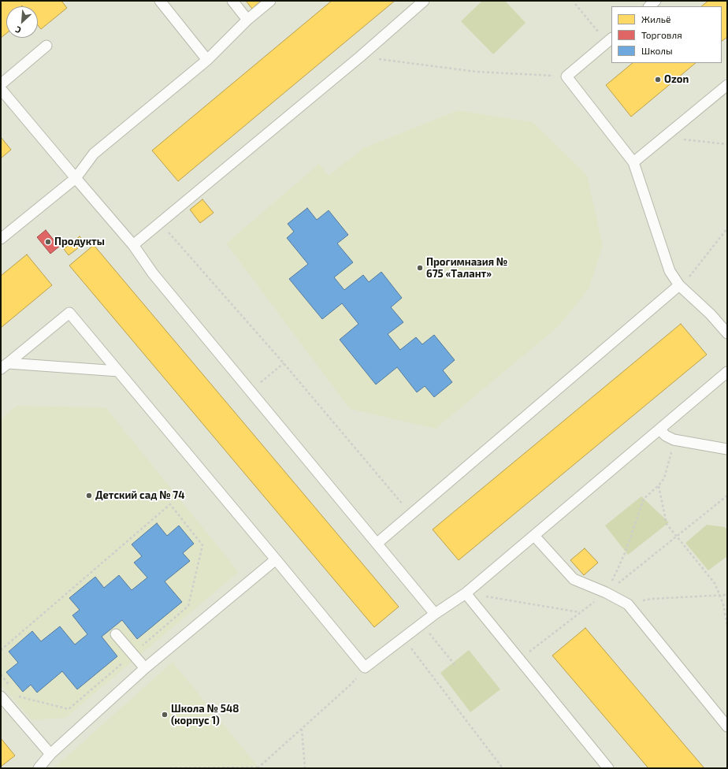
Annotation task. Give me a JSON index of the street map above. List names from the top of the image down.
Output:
{
  "places": [
    "Ozon",
    "Продукты",
    "Прогимназия № 675 «Талант»",
    "Детский сад № 74",
    "Школа № 548 (корпус 1)"
  ],
  "legend": ["Жильё", "Торговля", "Школы"],
  "north": "bottom left"
}
